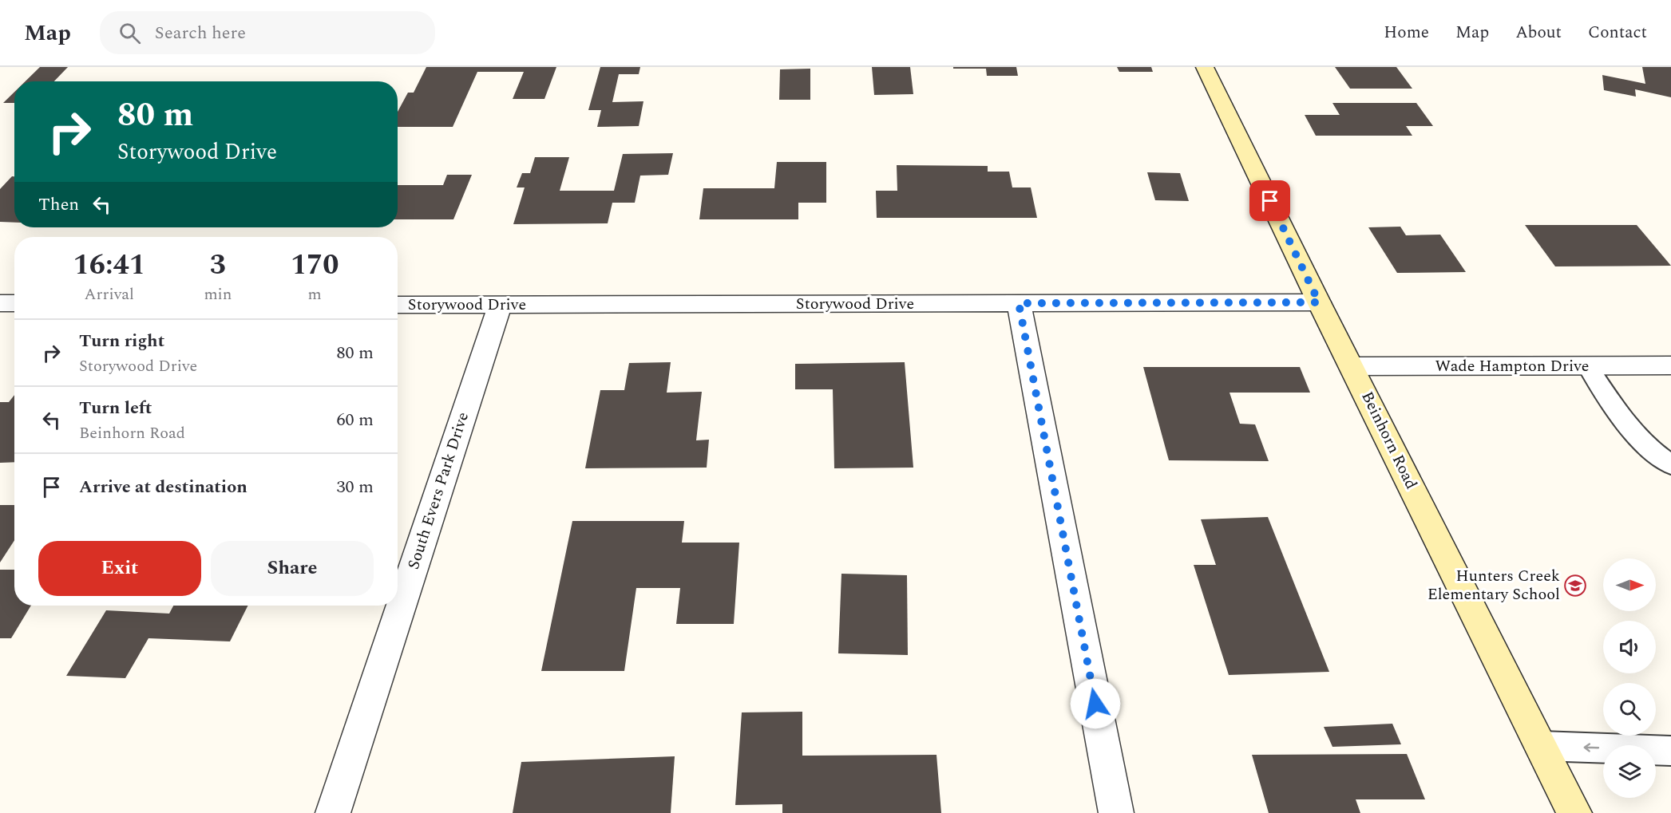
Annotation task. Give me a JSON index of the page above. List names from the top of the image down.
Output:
{
  "streets": {
    "street": [
      "Storywood Drive",
      "Wade Hampton Drive",
      "Beinhorn Road",
      "South Evers Park Drive"
    ]
  },
  "crossings": [
    ["Storywood Drive", "Beinhorn Road"],
    ["Storywood Drive", "South Evers Park Drive"],
    ["Wade Hampton Drive", "Beinhorn Road"]
  ],
  "places": {
    "school or university": ["Hunters Creek Elementary School"]
  },
  "north": "right",
  "page": {
    "header": "Map",
    "search": "Search here",
    "nav": [
      "Home",
      "Map",
      "About",
      "Contact"
    ],
    "turn": ["80 m", "Storywood Drive"],
    "then": "Then",
    "eta": [
      "16:41",
      "Arrival",
      "3",
      "min",
      "170",
      "m"
    ],
    "list": [
      {
        "name": "Turn right",
        "note": "Storywood Drive",
        "value": "80 m"
      },
      {
        "name": "Turn left",
        "note": "Beinhorn Road",
        "value": "60 m"
      },
      {
        "name": "Arrive at destination",
        "value": "30 m"
      }
    ],
    "buttons": ["Exit", "Share"]
  }
}
